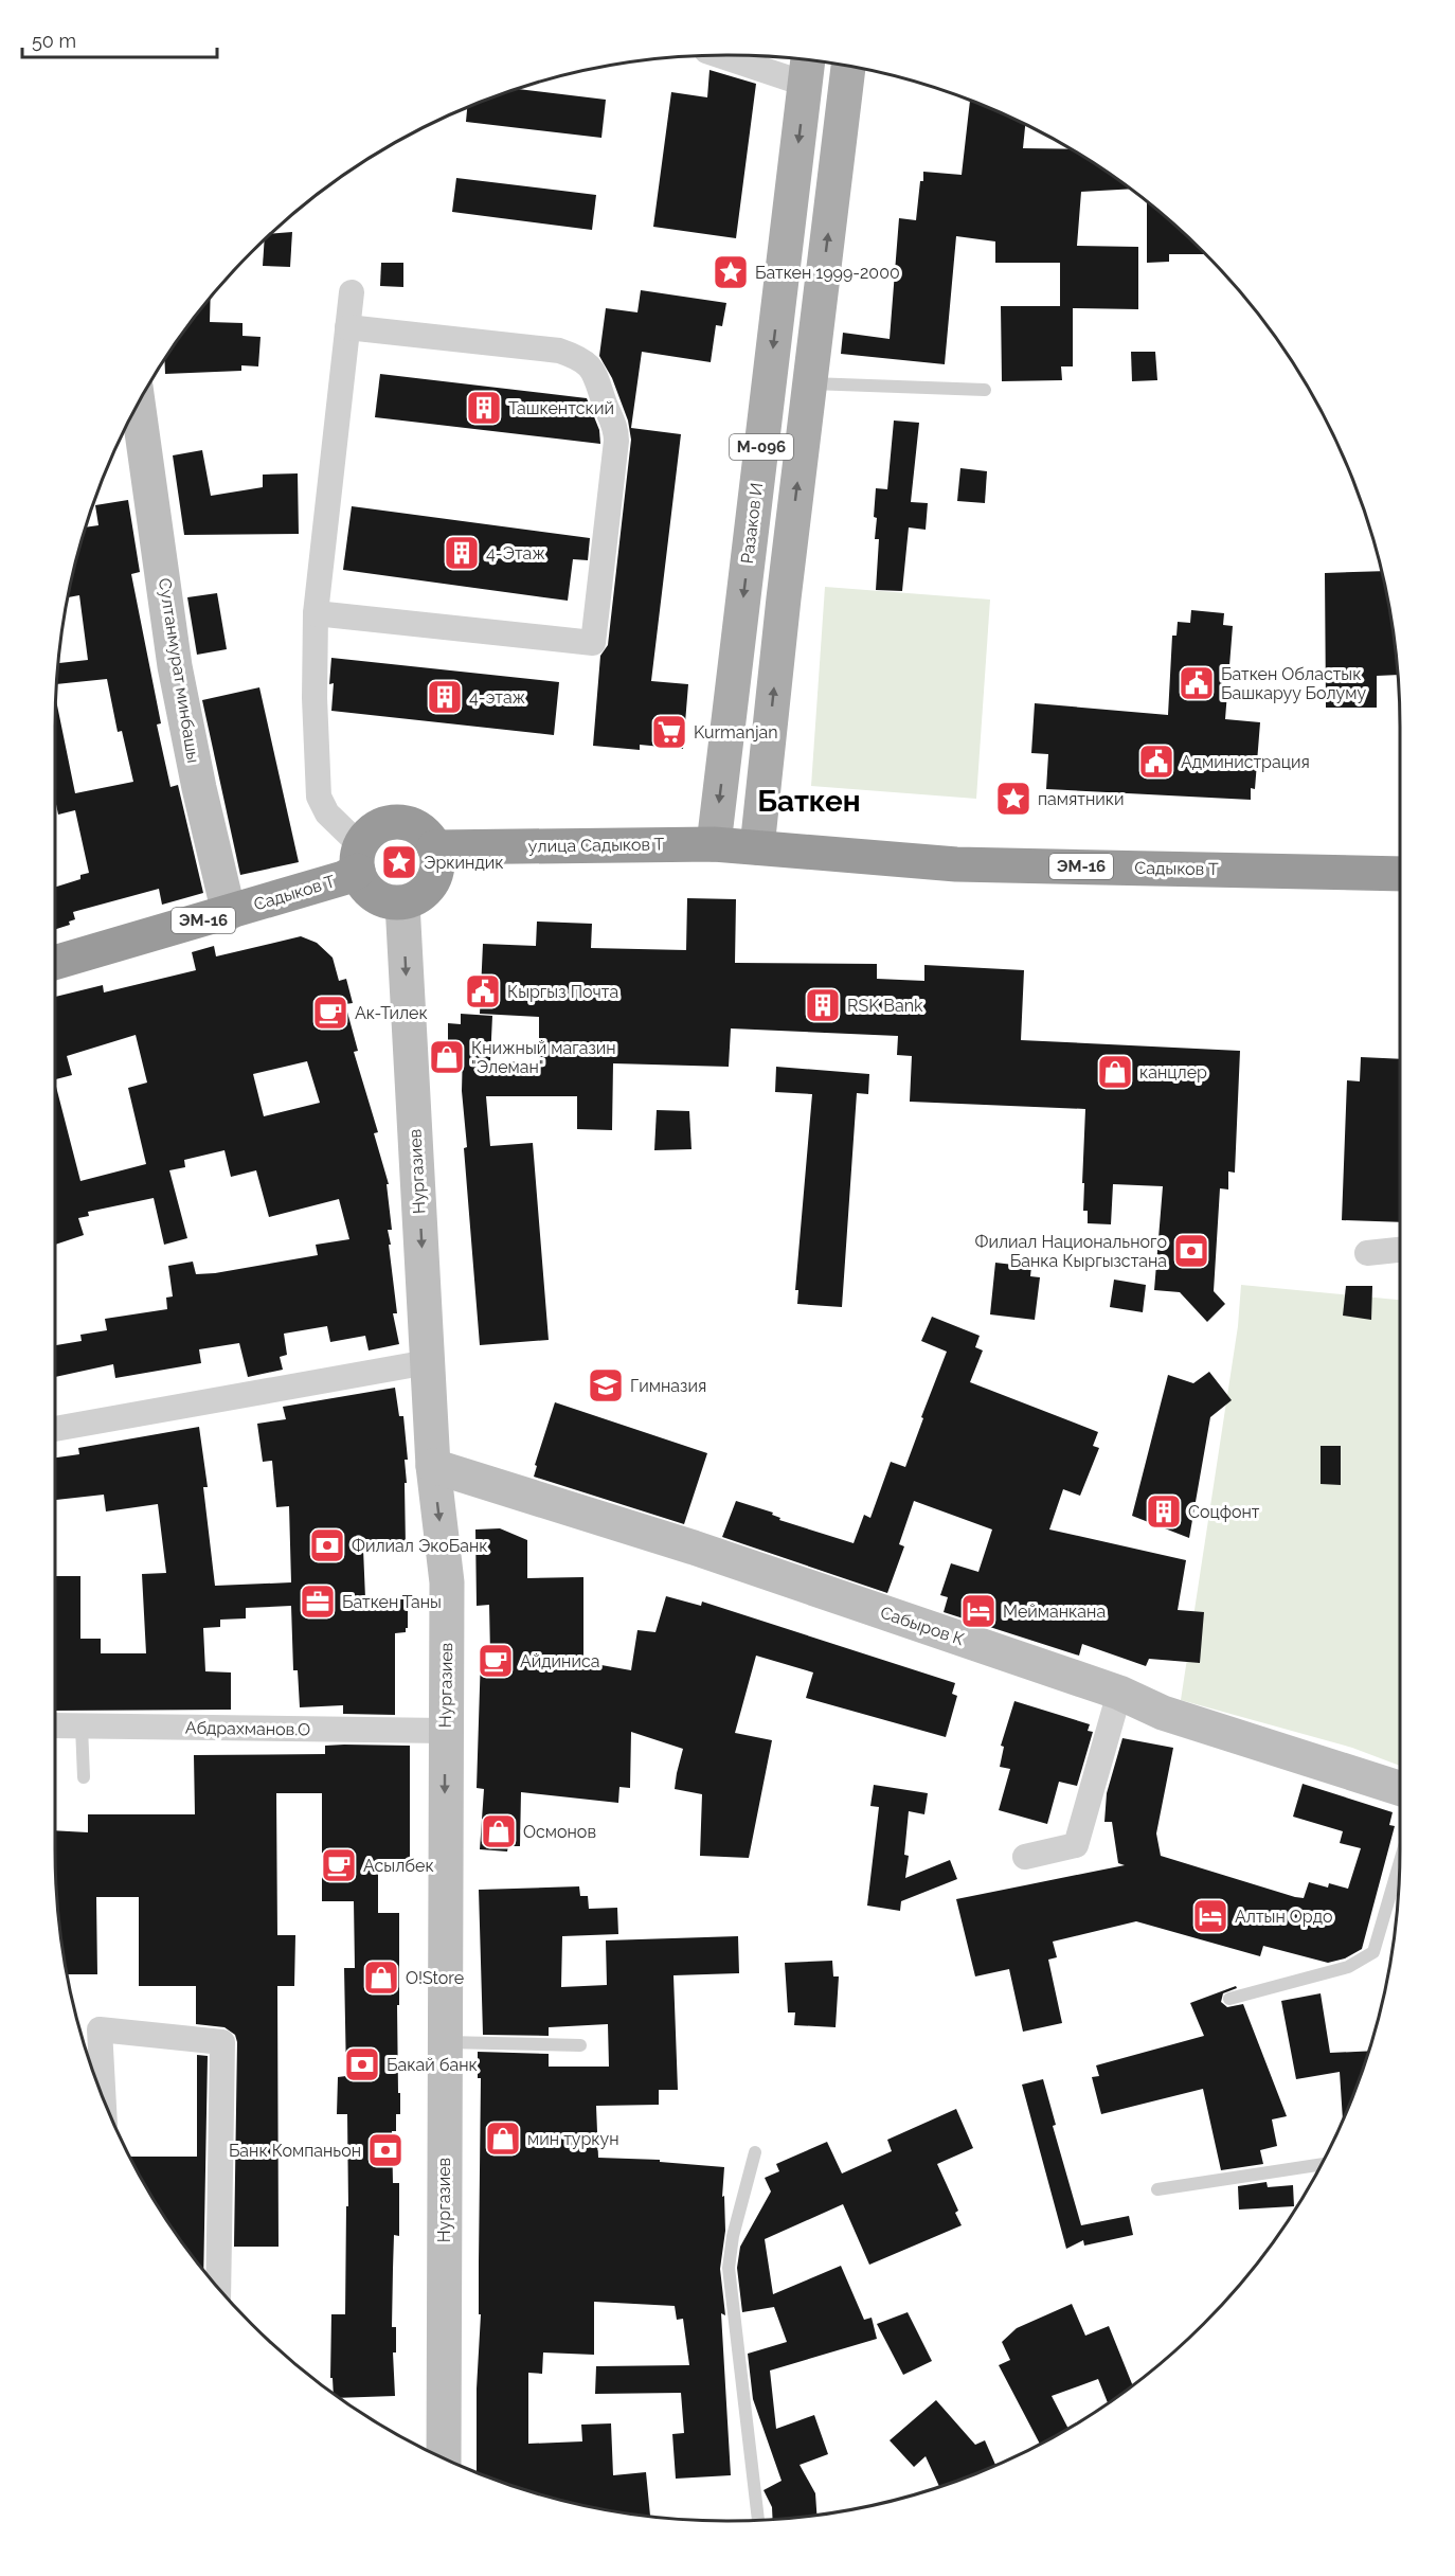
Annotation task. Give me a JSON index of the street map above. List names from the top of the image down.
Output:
{
  "streets": {
    "highway": ["улица Садыков Т", "ЭМ-16", "Садыков Т"],
    "main road": [
      "М-096",
      "Разаков И",
      "Султанмурат минбашы",
      "Нургазиев",
      "Сабыров К"
    ],
    "street": ["Абдрахманов.О"]
  },
  "crossings": [
    ["М-096", "улица Садыков Т"],
    ["М-096", "Садыков Т"],
    ["Разаков И", "улица Садыков Т"],
    ["Султанмурат минбашы", "Садыков Т"],
    ["улица Садыков Т", "ЭМ-16"],
    ["улица Садыков Т", "Садыков Т"],
    ["улица Садыков Т", "Нургазиев"],
    ["ЭМ-16", "Садыков Т"],
    ["ЭМ-16", "Нургазиев"],
    ["Садыков Т", "Нургазиев"],
    ["Нургазиев", "Сабыров К"],
    ["Нургазиев", "Абдрахманов.О"]
  ],
  "one_way": ["Нургазиев"],
  "districts": ["Баткен"],
  "places": {
    "place": ["Баткен 1999-2000", "памятники", "Эркиндик"],
    "building": [
      "Ташкентский",
      "4-Этаж",
      "4-этаж",
      "RSK Bank",
      "Соцфонт"
    ],
    "public building": ["Баткен Областык Башкаруу Болуму", "Администрация", "Кыргыз Почта"],
    "supermarket": ["Kurmanjan"],
    "cafe": ["Ак-Тилек", "Айдиниса", "Асылбек"],
    "shop": [
      "Книжный магазин \"Элеман\"",
      "канцлер",
      "Осмонов",
      "O!Store",
      "мин туркун"
    ],
    "bank": [
      "Филиал Национального Банка Кыргызстана",
      "Филиал ЭкоБанк",
      "Бакай банк",
      "Банк Компаньон"
    ],
    "school or university": ["Гимназия"],
    "office": ["Баткен Таны"],
    "hotel": ["Мейманкана", "Алтын Ордо"]
  },
  "scale_bar": "50 m"
}
